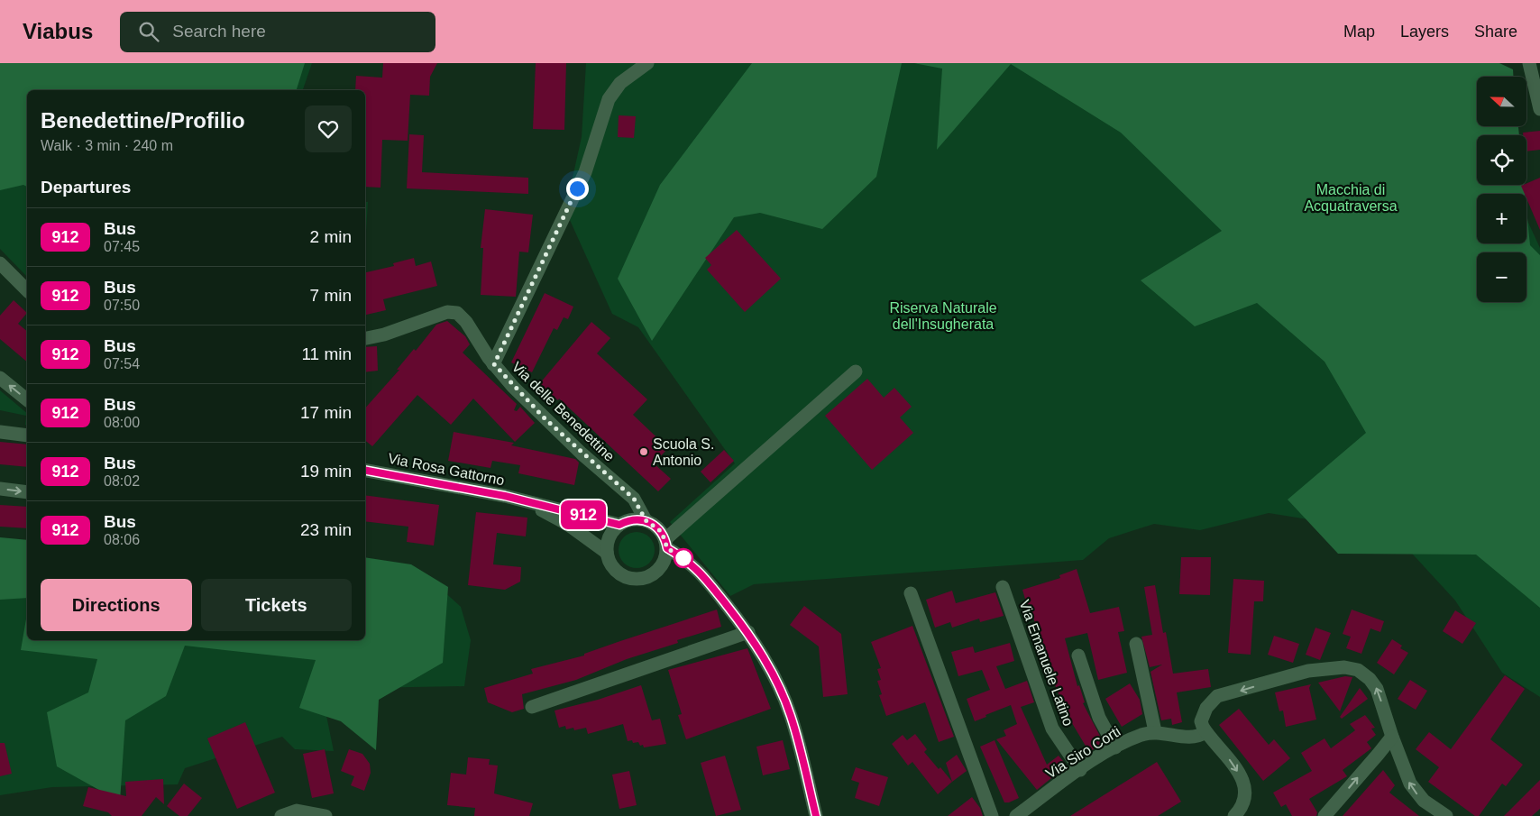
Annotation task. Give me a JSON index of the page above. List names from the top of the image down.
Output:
{
  "streets": {
    "street": [
      "Via delle Benedettine",
      "Via Rosa Gattorno",
      "Via Emanuele Latino",
      "Via Siro Corti"
    ]
  },
  "crossings": [
    ["Via delle Benedettine", "Via Rosa Gattorno"],
    ["Via Emanuele Latino", "Via Siro Corti"]
  ],
  "parks": ["Macchia di Acquatraversa", "Riserva Naturale dell'Insugherata"],
  "places": ["Scuola S. Antonio"],
  "lines": ["bus line 912"],
  "north": "left",
  "page": {
    "header": "Viabus",
    "search": "Search here",
    "nav": ["Map", "Layers", "Share"],
    "on_map": "912",
    "map_buttons": ["+", "−"],
    "heading": [
      ["Benedettine/Profilio", "Walk · 3 min · 240 m"],
      "Departures"
    ],
    "list": [
      {
        "mark": "912",
        "name": "Bus",
        "note": "07:45",
        "value": "2 min"
      },
      {
        "mark": "912",
        "name": "Bus",
        "note": "07:50",
        "value": "7 min"
      },
      {
        "mark": "912",
        "name": "Bus",
        "note": "07:54",
        "value": "11 min"
      },
      {
        "mark": "912",
        "name": "Bus",
        "note": "08:00",
        "value": "17 min"
      },
      {
        "mark": "912",
        "name": "Bus",
        "note": "08:02",
        "value": "19 min"
      },
      {
        "mark": "912",
        "name": "Bus",
        "note": "08:06",
        "value": "23 min"
      }
    ],
    "buttons": ["Directions", "Tickets"]
  }
}
